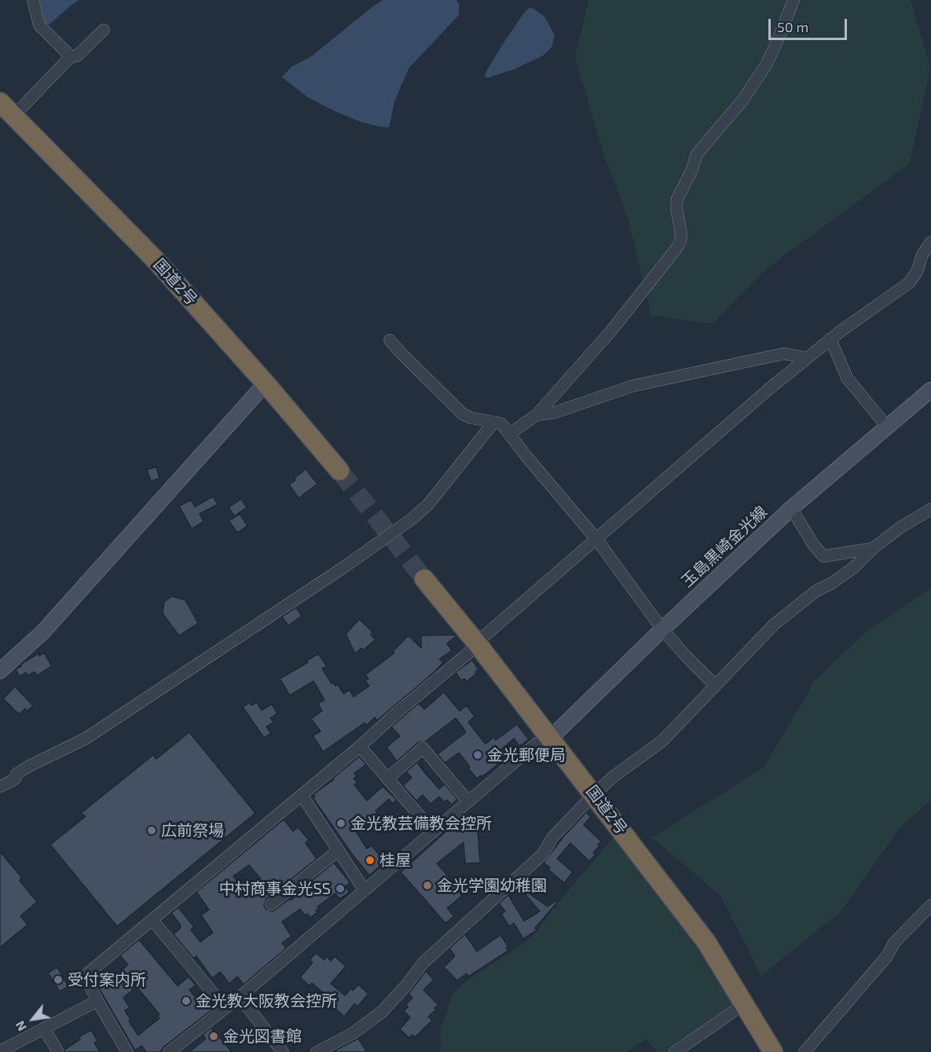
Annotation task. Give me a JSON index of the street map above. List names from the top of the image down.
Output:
{
  "streets": {
    "highway": ["国道2号"],
    "main road": ["玉島黒崎金光線"]
  },
  "crossings": [
    ["国道2号", "玉島黒崎金光線"]
  ],
  "places": [
    "金光郵便局",
    "金光教芸備教会控所",
    "広前祭場",
    "桂屋",
    "金光学園幼稚園",
    "中村商事金光SS",
    "受付案内所",
    "金光教大阪教会控所",
    "金光図書館"
  ],
  "scale_bar": "50 m",
  "north": "bottom left"
}
